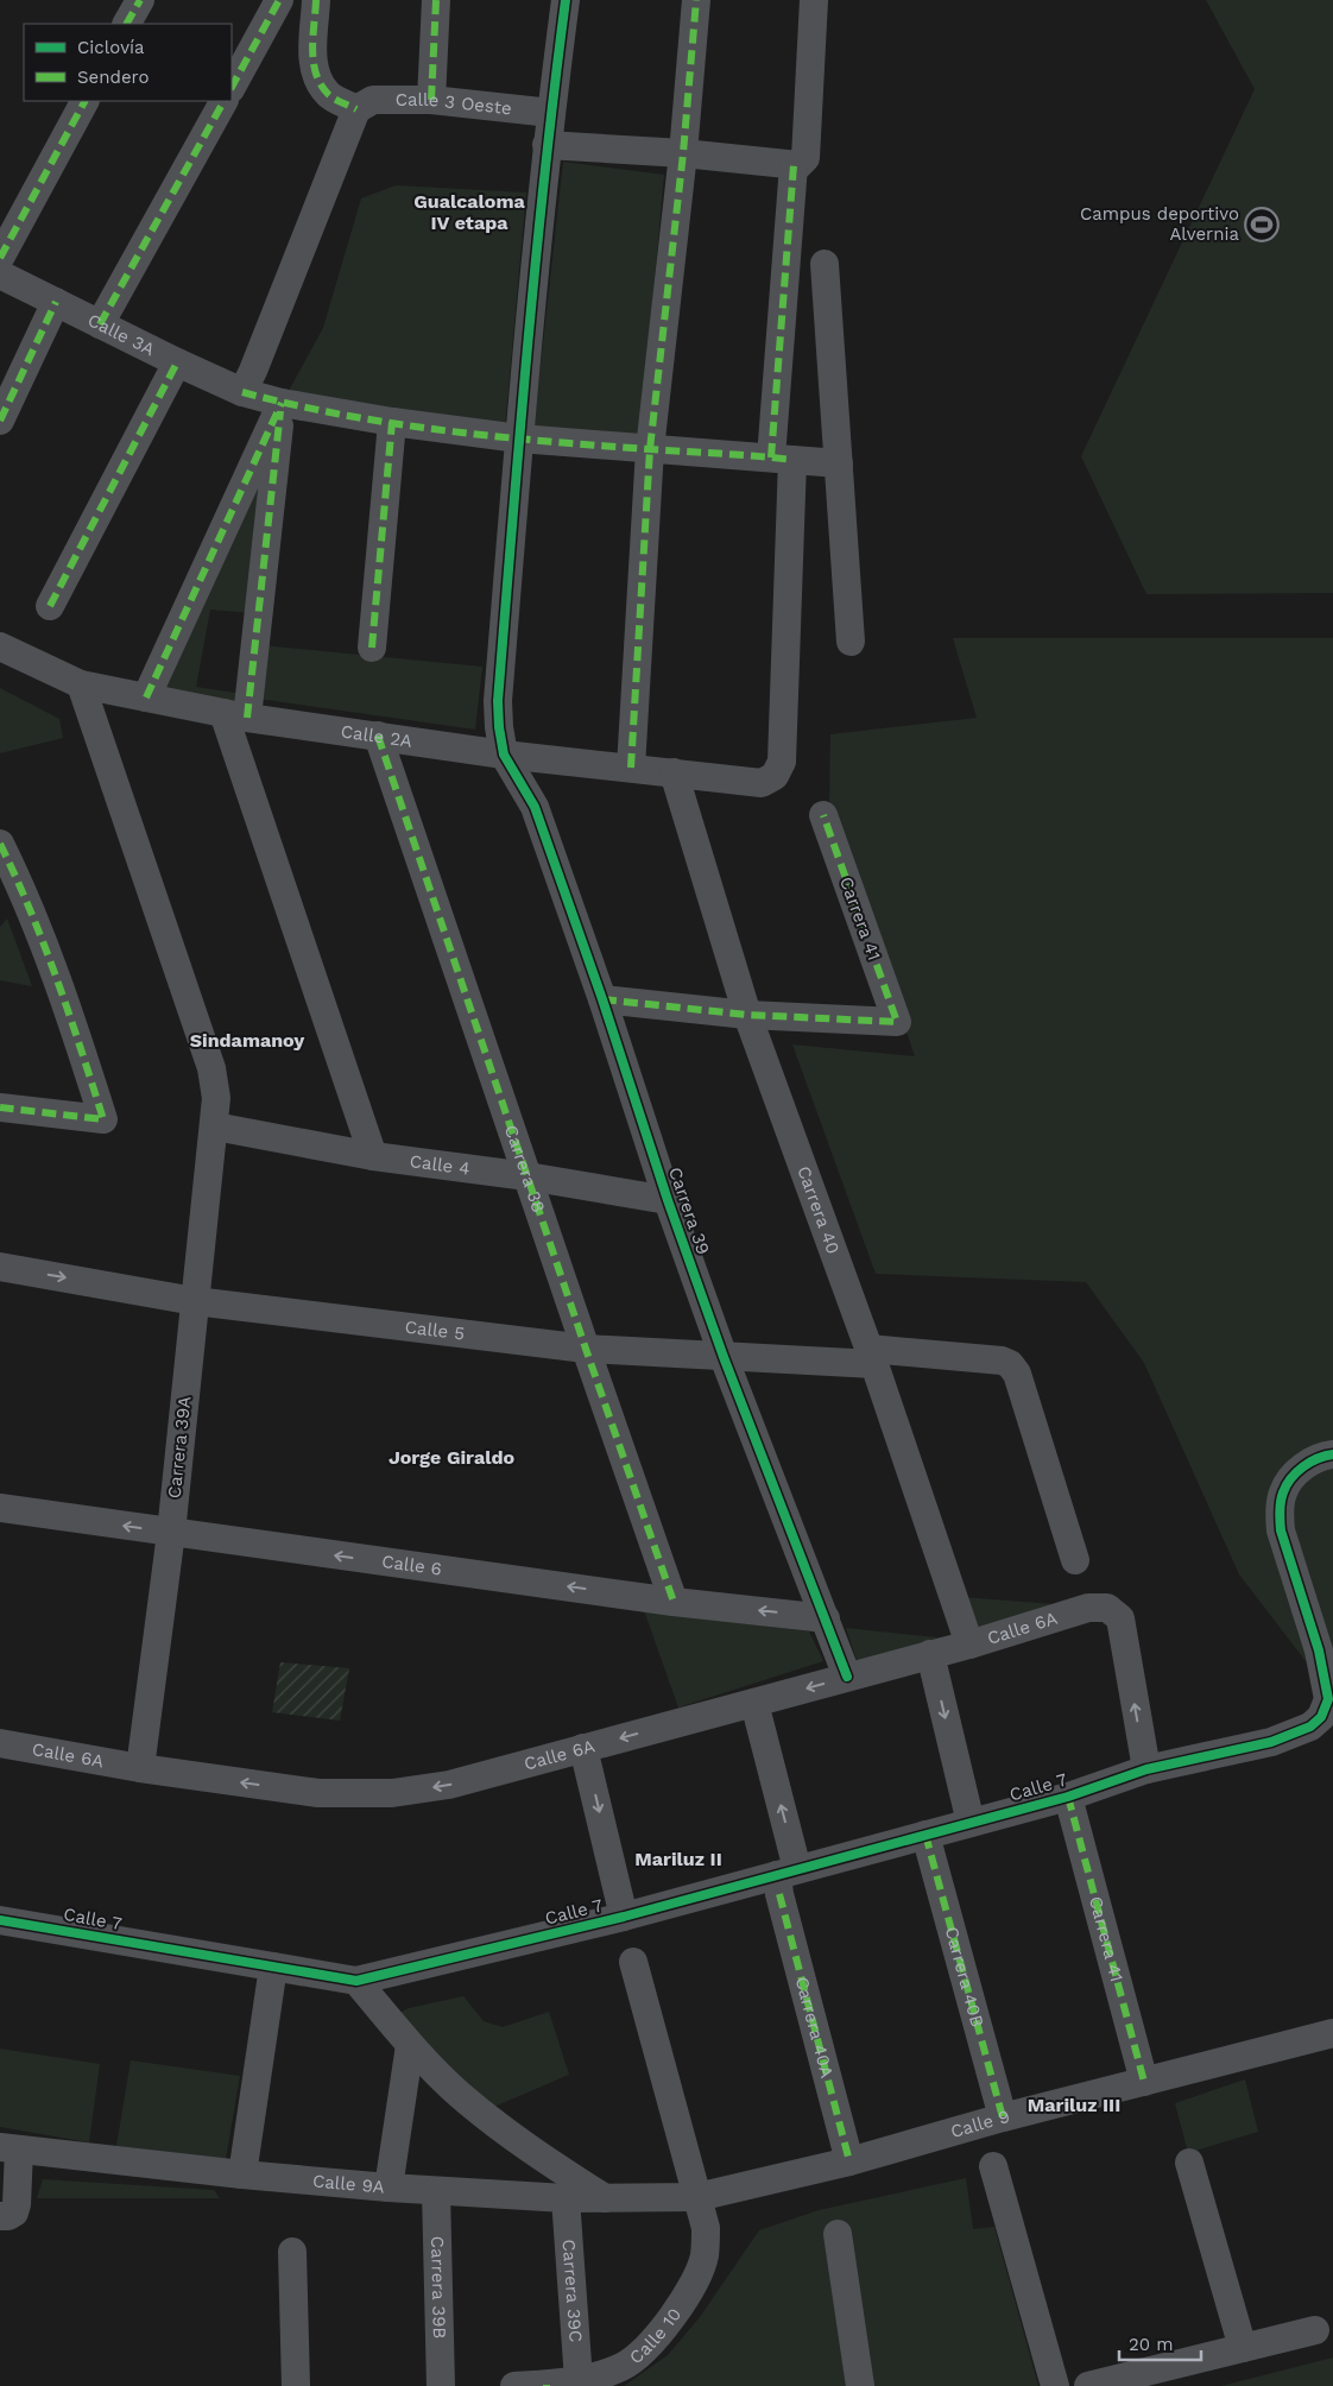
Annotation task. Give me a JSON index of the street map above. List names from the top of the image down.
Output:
{
  "streets": {
    "street": [
      "Calle 3 Oeste",
      "Calle 3A",
      "Calle 2A",
      "Carrera 41",
      "Calle 4",
      "Carrera 38",
      "Carrera 40",
      "Carrera 39",
      "Calle 5",
      "Carrera 39A",
      "Calle 6",
      "Calle 6A",
      "Calle 7",
      "Carrera 40B",
      "Carrera 40A",
      "Calle 9",
      "Calle 9A",
      "Carrera 39B",
      "Carrera 39C",
      "Calle 10"
    ]
  },
  "crossings": [
    ["Calle 3A", "Calle 2A"],
    ["Calle 2A", "Carrera 38"],
    ["Calle 2A", "Carrera 40"],
    ["Calle 2A", "Carrera 39"],
    ["Calle 2A", "Carrera 39A"],
    ["Carrera 41", "Carrera 40"],
    ["Carrera 41", "Calle 7"],
    ["Carrera 41", "Calle 9"],
    ["Calle 4", "Carrera 38"],
    ["Calle 4", "Carrera 39"],
    ["Calle 4", "Carrera 39A"],
    ["Carrera 38", "Calle 5"],
    ["Carrera 38", "Calle 6"],
    ["Carrera 40", "Calle 5"],
    ["Carrera 40", "Calle 6A"],
    ["Carrera 39", "Calle 5"],
    ["Carrera 39", "Calle 6"],
    ["Carrera 39", "Calle 6A"],
    ["Calle 5", "Carrera 39A"],
    ["Carrera 39A", "Calle 6"],
    ["Carrera 39A", "Calle 6A"],
    ["Calle 6A", "Calle 7"],
    ["Calle 6A", "Carrera 40A"],
    ["Calle 7", "Carrera 40B"],
    ["Calle 7", "Carrera 40A"],
    ["Carrera 40B", "Calle 9"],
    ["Carrera 40A", "Calle 9"],
    ["Calle 9", "Calle 9A"],
    ["Calle 9", "Calle 10"],
    ["Calle 9A", "Carrera 39B"],
    ["Calle 9A", "Carrera 39C"],
    ["Calle 9A", "Calle 10"],
    ["Carrera 39C", "Calle 10"]
  ],
  "one_way": ["Calle 6", "Calle 6A"],
  "districts": [
    "Gualcaloma IV etapa",
    "Sindamanoy",
    "Jorge Giraldo",
    "Mariluz II",
    "Mariluz III"
  ],
  "places": {
    "sports": ["Campus deportivo Alvernia"]
  },
  "legend": ["Ciclovía", "Sendero"],
  "scale_bar": "20 m"
}
